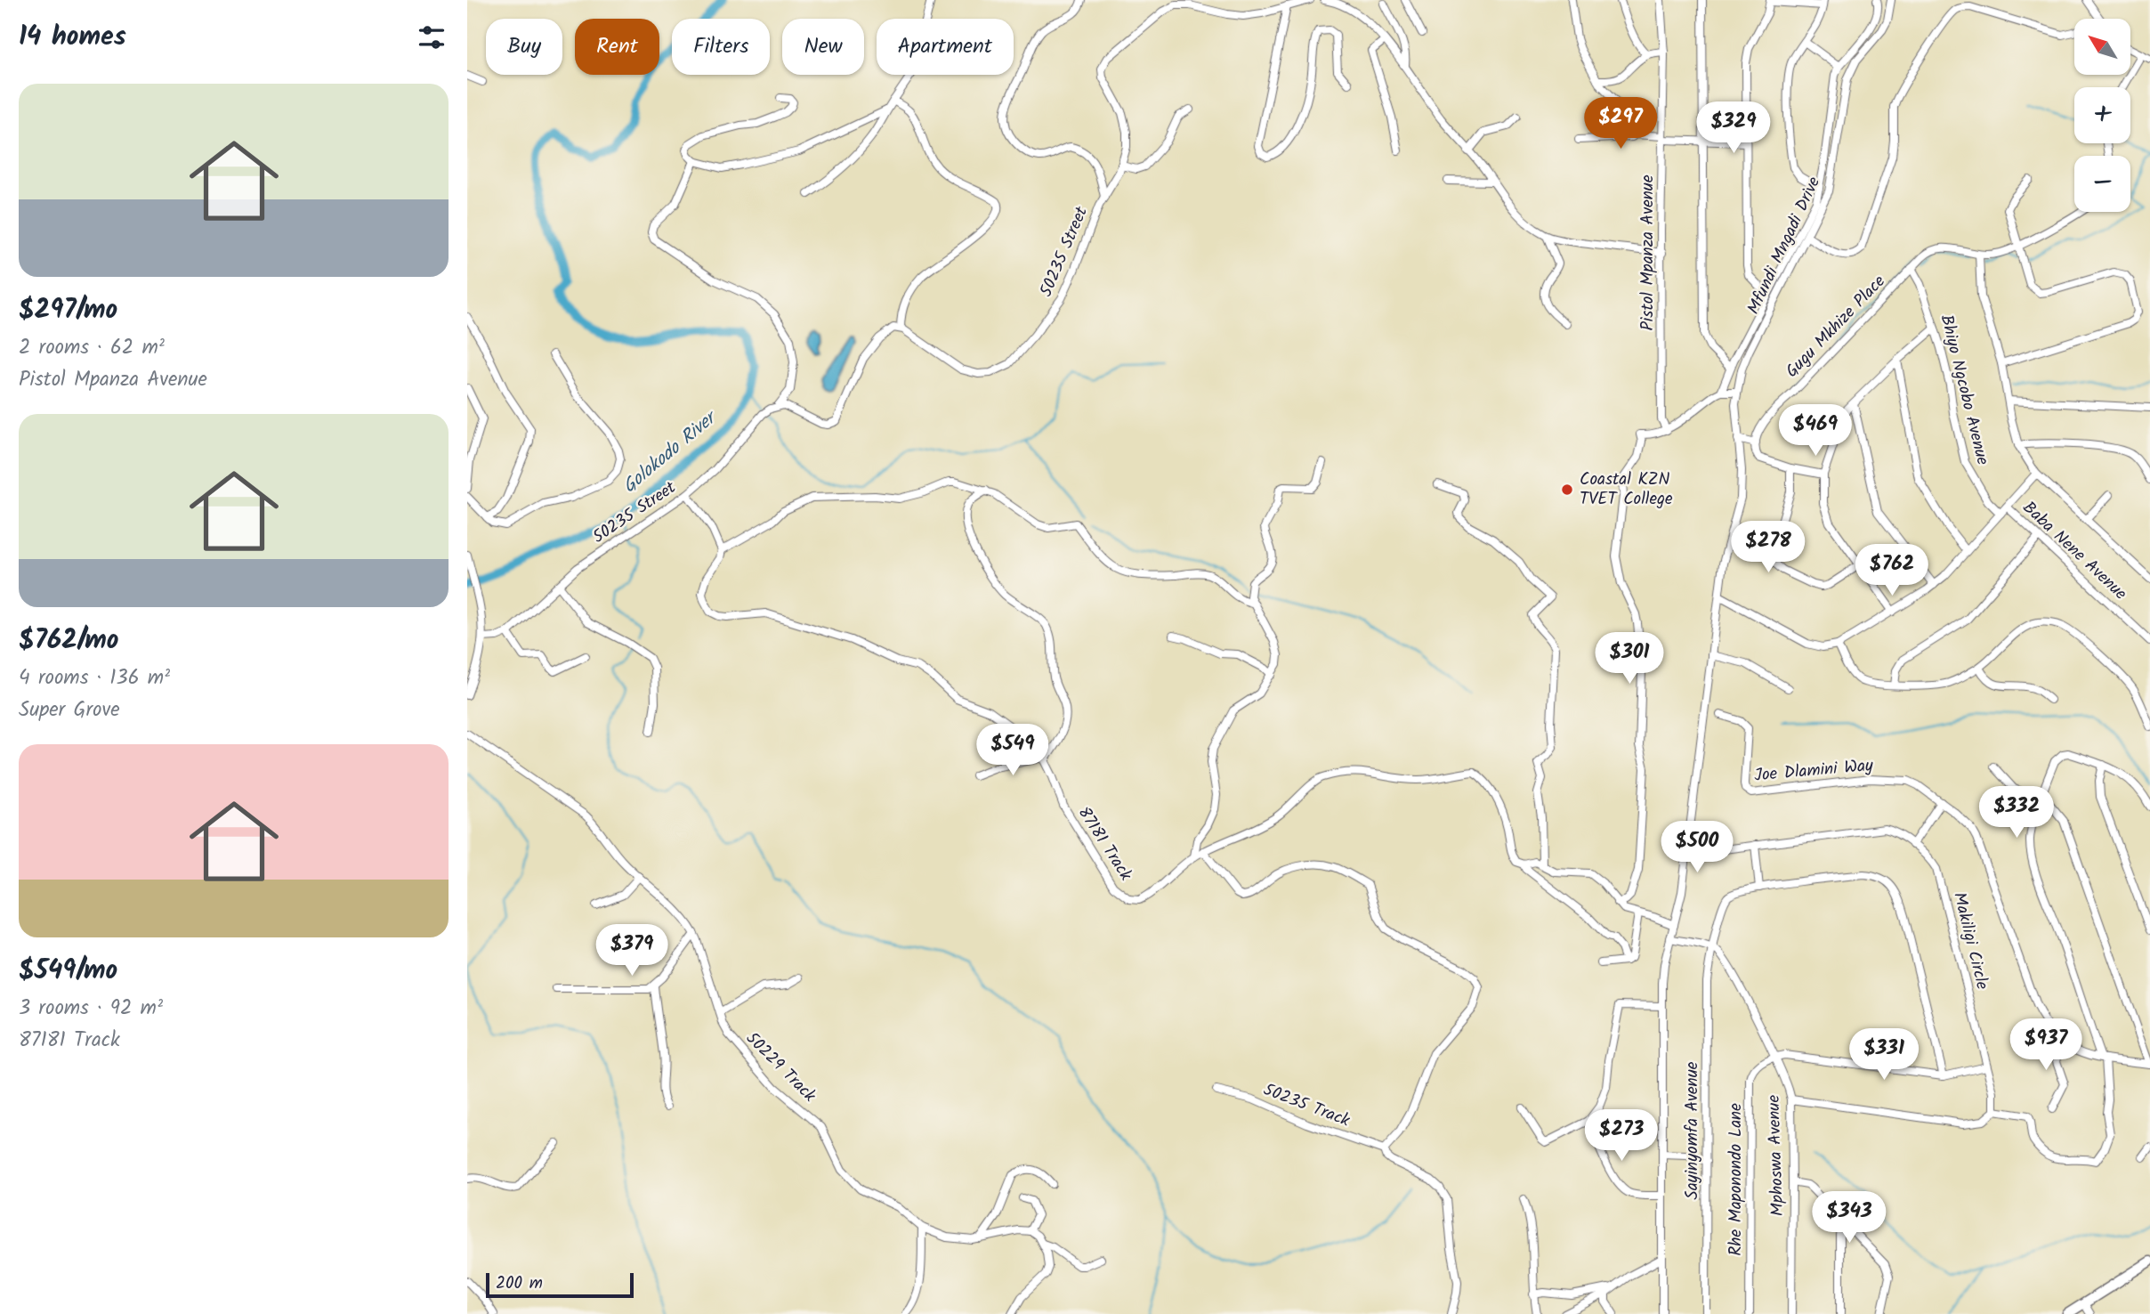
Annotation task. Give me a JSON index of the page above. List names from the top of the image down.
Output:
{
  "streets": {
    "street": [
      "Mfundi Mngadi Drive",
      "50235 Street",
      "Pistol Mpanza Avenue",
      "Gugu Mkhize Place",
      "Bhiyo Ngcobo Avenue",
      "Baba Nene Avenue",
      "Joe Dlamini Way",
      "87181 Track",
      "Makiligi Circle",
      "50229 Track",
      "50235 Track",
      "Sayinyomfa Avenue",
      "Mphoswa Avenue",
      "Rhe Maponondo Lane"
    ]
  },
  "crossings": [
    ["Mfundi Mngadi Drive", "Makiligi Circle"],
    ["Gugu Mkhize Place", "Bhiyo Ngcobo Avenue"],
    ["Sayinyomfa Avenue", "Mphoswa Avenue"],
    ["Mphoswa Avenue", "Rhe Maponondo Lane"]
  ],
  "water": ["Golokodo River"],
  "places": ["Coastal KZN TVET College"],
  "scale_bar": "200 m",
  "north": "top left",
  "page": {
    "heading": "14 homes",
    "map_buttons": ["+", "−"],
    "chip": [
      "Buy",
      "Rent",
      "Filters",
      "New",
      "Apartment"
    ],
    "list": [
      {
        "name": "$297/mo",
        "note": "2 rooms · 62 m² · Pistol Mpanza Avenue"
      },
      {
        "name": "$762/mo",
        "note": "4 rooms · 136 m² · Super Grove"
      },
      {
        "name": "$549/mo",
        "note": "3 rooms · 92 m² · 87181 Track"
      }
    ],
    "price": [
      "$297",
      "$329",
      "$469",
      "$278",
      "$762",
      "$301",
      "$549",
      "$332",
      "$500",
      "$379",
      "$937",
      "$331",
      "$273",
      "$343"
    ],
    "scale": "200 m"
  }
}
